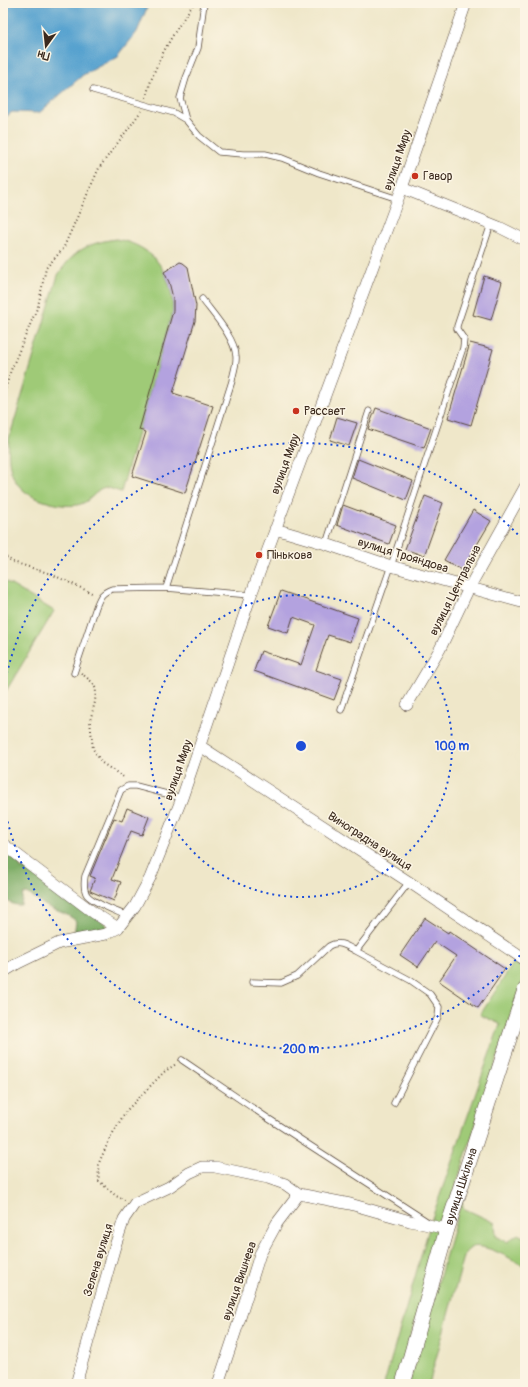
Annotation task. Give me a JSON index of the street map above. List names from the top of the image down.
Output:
{
  "streets": {
    "street": [
      "вулиця Миру",
      "вулиця Трояндова",
      "вулиця Центральна",
      "Виноградна вулиця",
      "вулиця Шкільна",
      "Зелена вулиця",
      "вулиця Вишнева"
    ]
  },
  "crossings": [
    ["вулиця Миру", "вулиця Трояндова"],
    ["вулиця Миру", "Виноградна вулиця"],
    ["вулиця Трояндова", "вулиця Центральна"],
    ["Зелена вулиця", "вулиця Вишнева"]
  ],
  "places": ["Гавор", "Рассвет", "Пінькова"],
  "north": "bottom",
  "rings": ["100 m", "200 m"]
}
